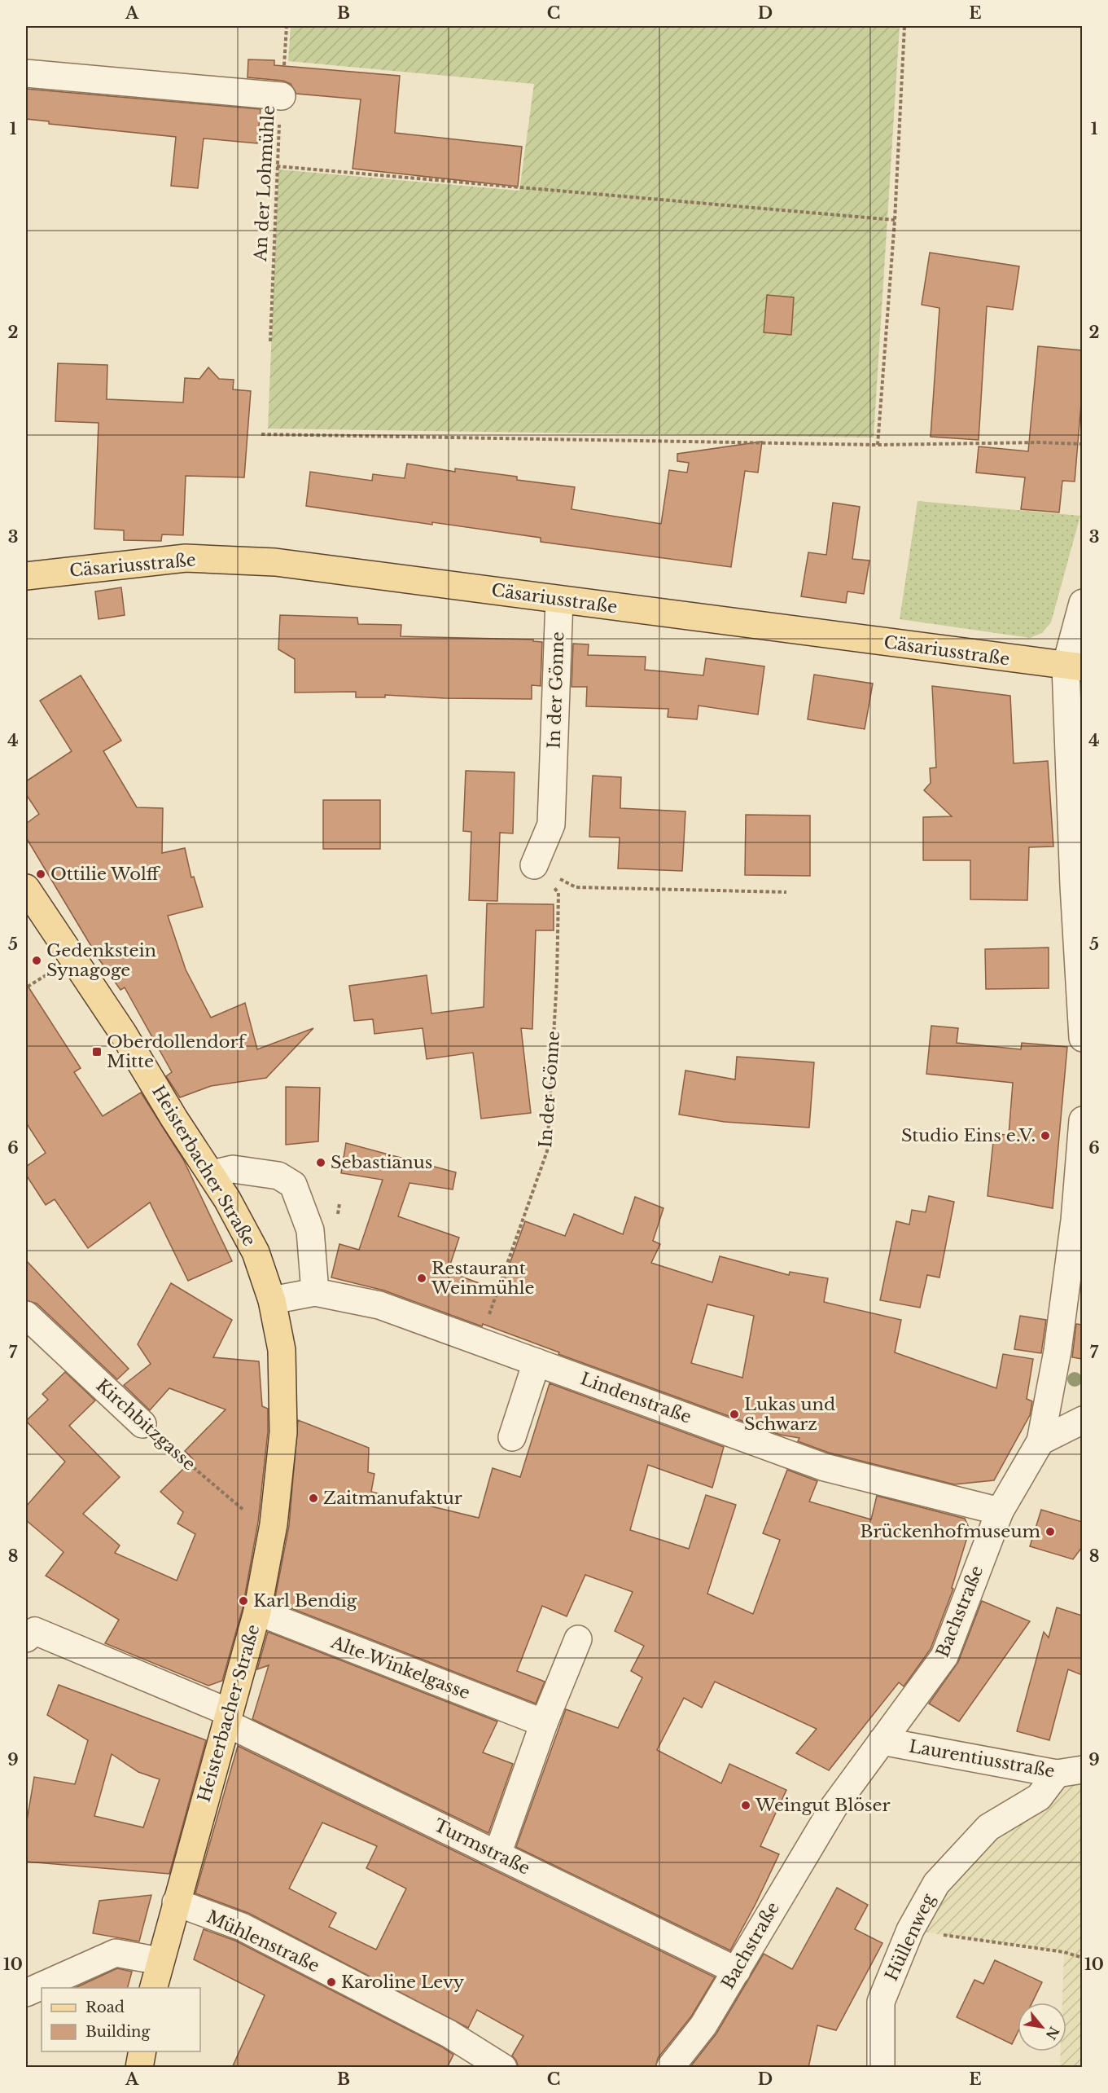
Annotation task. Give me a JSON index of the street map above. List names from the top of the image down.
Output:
{
  "streets": {
    "main road": ["Cäsariusstraße", "Heisterbacher Straße"],
    "street": [
      "In der Gönne",
      "Lindenstraße",
      "Kirchbitzgasse",
      "Bachstraße",
      "Alte Winkelgasse",
      "Laurentiusstraße",
      "Turmstraße",
      "Hüllenweg",
      "Mühlenstraße"
    ],
    "path": ["An der Lohmühle"]
  },
  "crossings": [
    ["Cäsariusstraße", "In der Gönne"],
    ["In der Gönne", "Lindenstraße"],
    ["Heisterbacher Straße", "Lindenstraße"],
    ["Heisterbacher Straße", "Kirchbitzgasse"],
    ["Heisterbacher Straße", "Alte Winkelgasse"],
    ["Heisterbacher Straße", "Turmstraße"],
    ["Heisterbacher Straße", "Mühlenstraße"],
    ["Lindenstraße", "Bachstraße"],
    ["Bachstraße", "Laurentiusstraße"],
    ["Bachstraße", "Turmstraße"],
    ["Laurentiusstraße", "Hüllenweg"]
  ],
  "places": {
    "other": [
      "Ottilie Wolff",
      "Gedenkstein Synagoge",
      "Studio Eins e.V.",
      "Sebastianus",
      "Restaurant Weinmühle",
      "Lukas und Schwarz",
      "Zaitmanufaktur",
      "Brückenhofmuseum",
      "Karl Bendig",
      "Weingut Blöser",
      "Karoline Levy"
    ],
    "transit": ["Oberdollendorf Mitte"]
  },
  "legend": ["Road", "Building"],
  "north": "bottom right",
  "grid": {
    "columns": [
      "A",
      "B",
      "C",
      "D",
      "E"
    ],
    "rows": [
      "1",
      "2",
      "3",
      "4",
      "5",
      "6",
      "7",
      "8",
      "9",
      "10"
    ]
  }
}
